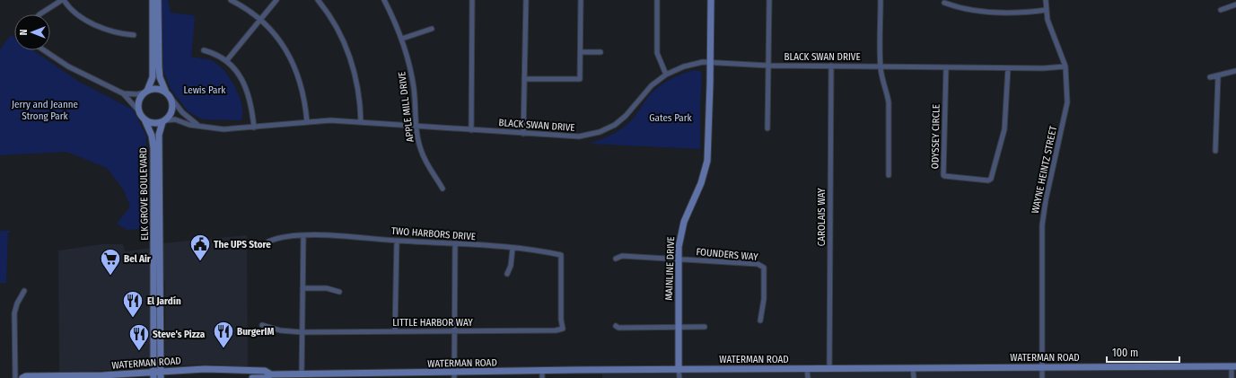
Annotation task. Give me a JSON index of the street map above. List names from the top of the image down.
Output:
{
  "streets": {
    "main road": ["ELK GROVE BOULEVARD", "MAINLINE DRIVE", "WATERMAN ROAD"],
    "street": [
      "BLACK SWAN DRIVE",
      "APPLE MILL DRIVE",
      "ODYSSEY CIRCLE",
      "WAYNE HEINTZ STREET",
      "CAROLAIS WAY",
      "TWO HARBORS DRIVE",
      "FOUNDERS WAY",
      "LITTLE HARBOR WAY"
    ]
  },
  "crossings": [
    ["BLACK SWAN DRIVE", "APPLE MILL DRIVE"],
    ["BLACK SWAN DRIVE", "ODYSSEY CIRCLE"],
    ["BLACK SWAN DRIVE", "WAYNE HEINTZ STREET"],
    ["BLACK SWAN DRIVE", "ELK GROVE BOULEVARD"],
    ["BLACK SWAN DRIVE", "CAROLAIS WAY"],
    ["BLACK SWAN DRIVE", "MAINLINE DRIVE"],
    ["WAYNE HEINTZ STREET", "WATERMAN ROAD"],
    ["ELK GROVE BOULEVARD", "WATERMAN ROAD"],
    ["CAROLAIS WAY", "WATERMAN ROAD"],
    ["TWO HARBORS DRIVE", "LITTLE HARBOR WAY"],
    ["FOUNDERS WAY", "MAINLINE DRIVE"],
    ["MAINLINE DRIVE", "WATERMAN ROAD"]
  ],
  "parks": ["Lewis Park", "Jerry and Jeanne Strong Park", "Gates Park"],
  "places": {
    "public building": ["The UPS Store"],
    "supermarket": ["Bel Air"],
    "restaurant": ["El Jardín", "BurgerIM", "Steve's Pizza"]
  },
  "scale_bar": "100 m",
  "north": "left"
}
